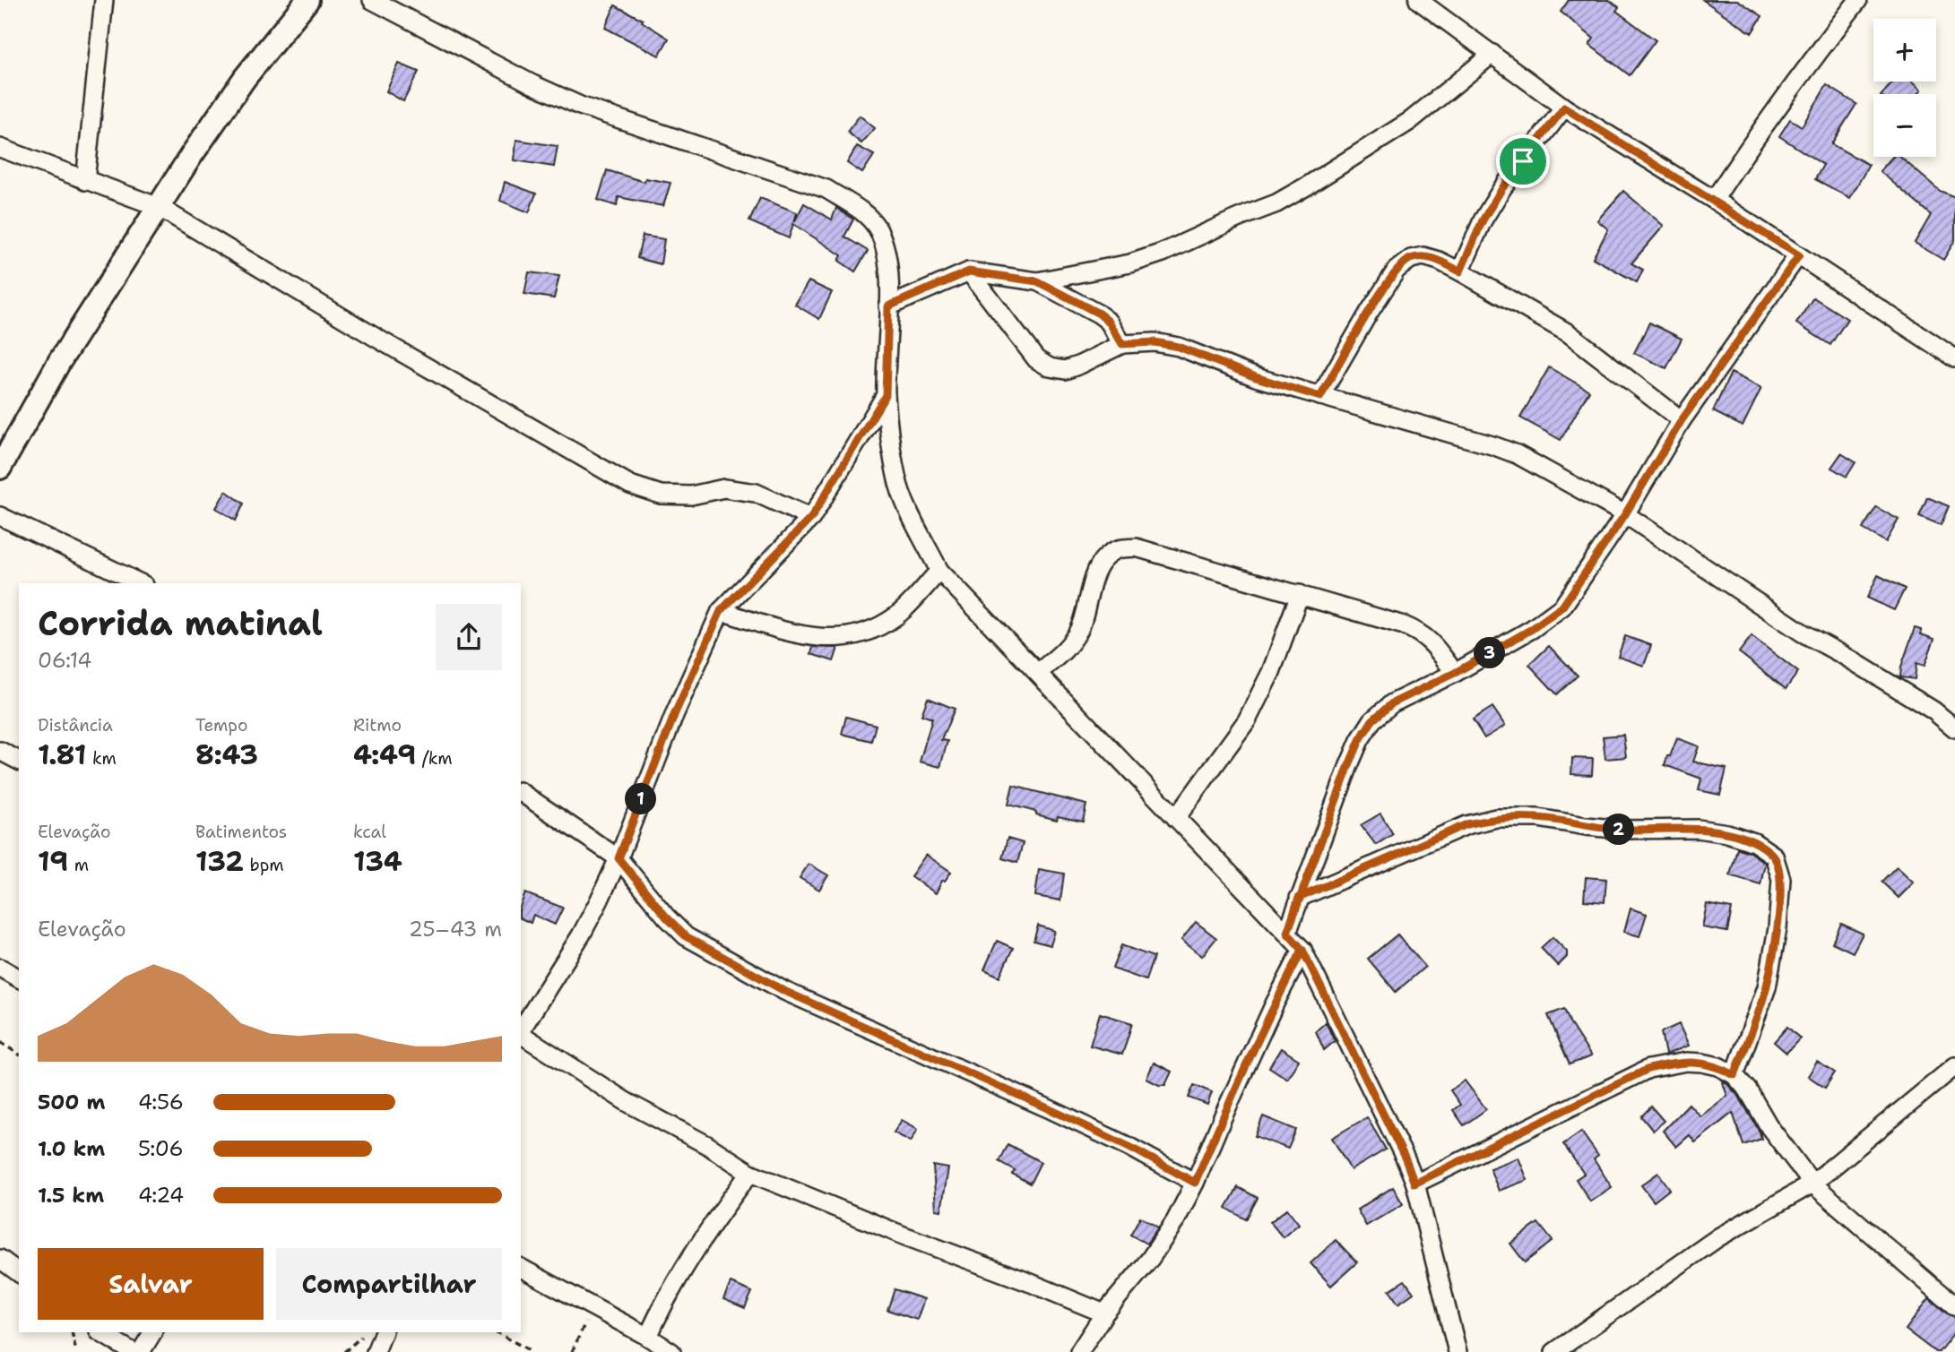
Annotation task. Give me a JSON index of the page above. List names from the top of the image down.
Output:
{
  "page": {
    "map_buttons": ["+", "−"],
    "heading": ["Corrida matinal", "06:14"],
    "pins": ["3", "1", "2"],
    "stats": [
      ["Distância", "1.81 km"],
      ["Tempo", "8:43"],
      ["Ritmo", "4:49 /km"],
      ["Elevação", "19 m"],
      ["Batimentos", "132 bpm"],
      ["kcal", "134"]
    ],
    "chart": ["Elevação", "25–43 m"],
    "list": [
      {
        "name": "500 m",
        "note": "4:56"
      },
      {
        "name": "1.0 km",
        "note": "5:06"
      },
      {
        "name": "1.5 km",
        "note": "4:24"
      }
    ],
    "buttons": ["Salvar", "Compartilhar"]
  }
}
